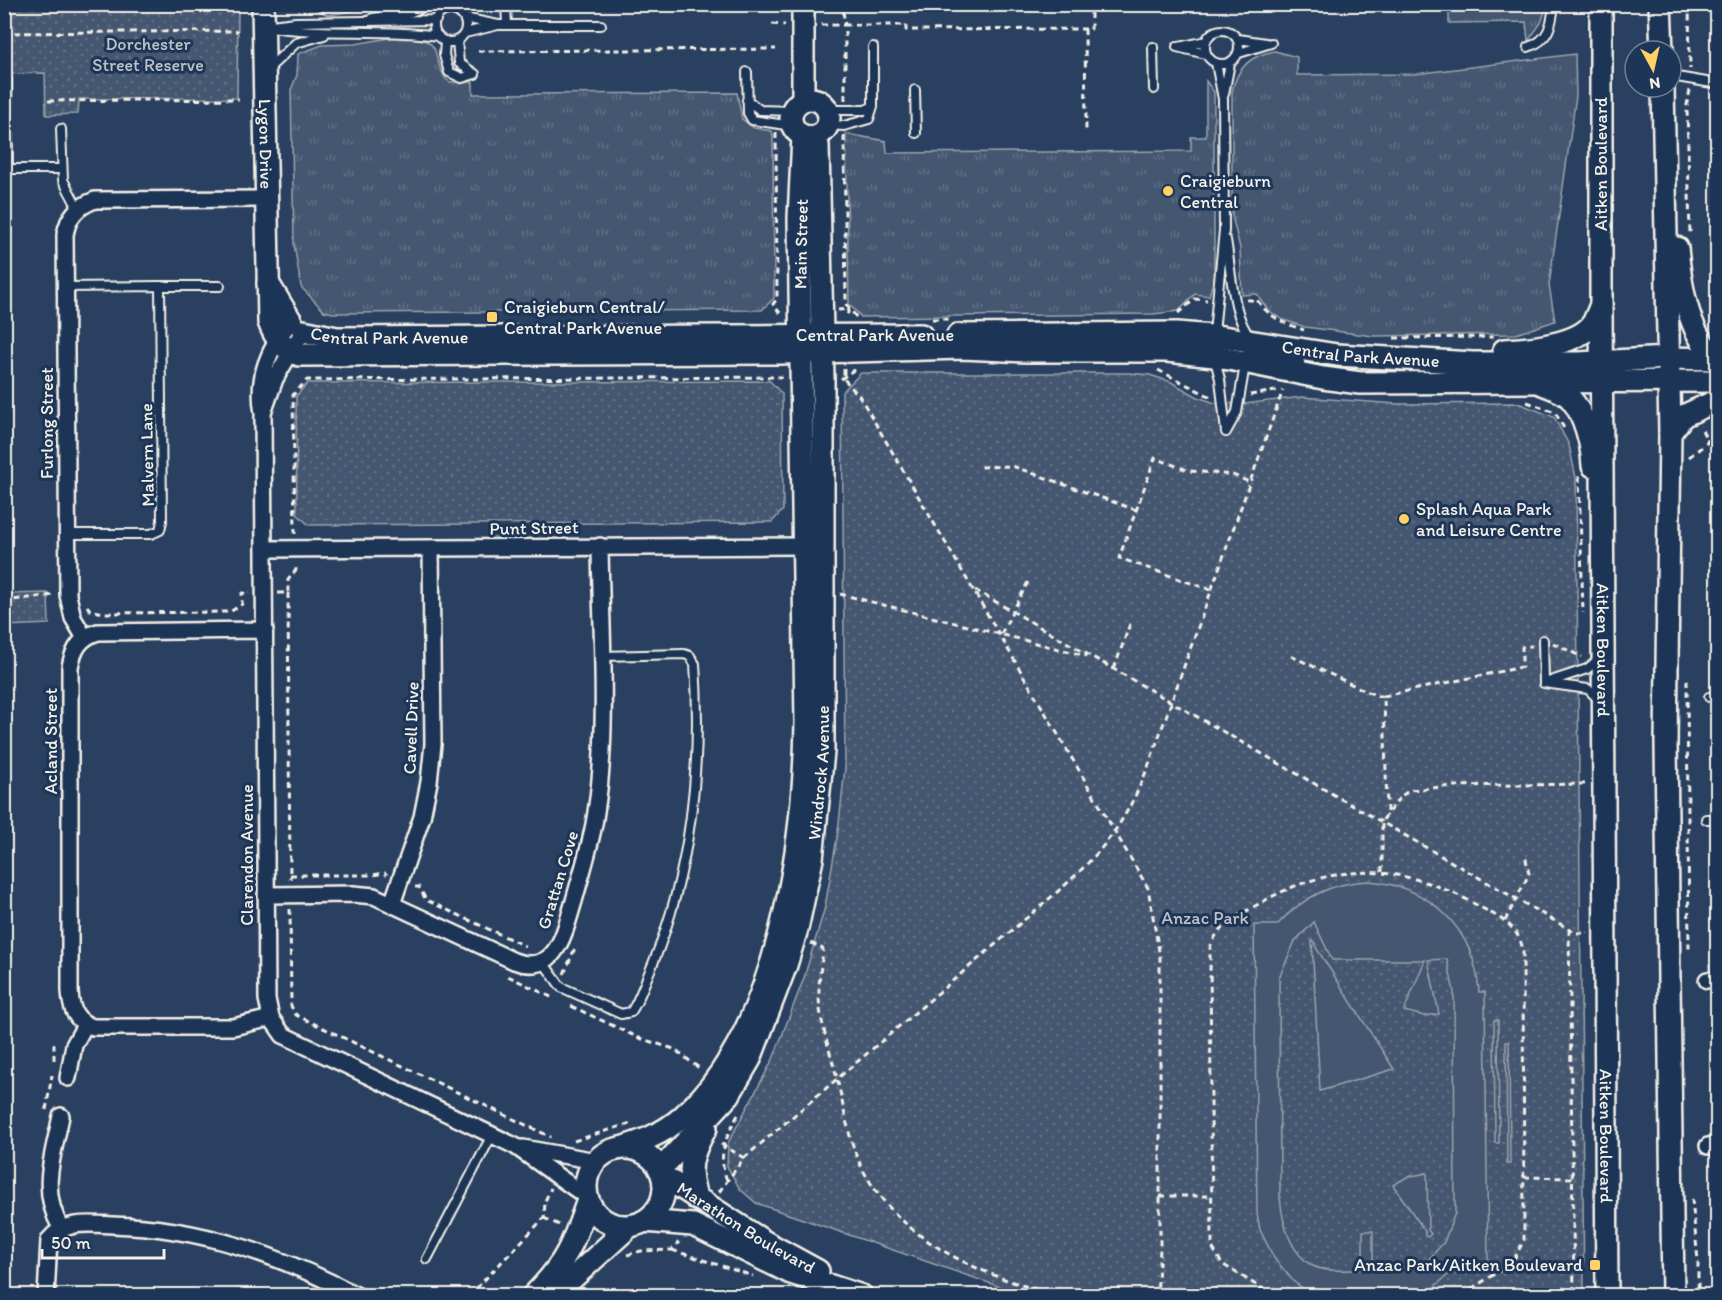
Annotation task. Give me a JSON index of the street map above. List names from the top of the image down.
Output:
{
  "streets": {
    "street": [
      "Lygon Drive",
      "Aitken Boulevard",
      "Main Street",
      "Central Park Avenue",
      "Furlong Street",
      "Punt Street",
      "Cavell Drive",
      "Acland Street",
      "Windrock Avenue",
      "Clarendon Avenue",
      "Grattan Cove",
      "Marathon Boulevard"
    ],
    "lane": ["Malvern Lane"]
  },
  "crossings": [
    ["Lygon Drive", "Central Park Avenue"],
    ["Aitken Boulevard", "Central Park Avenue"],
    ["Main Street", "Central Park Avenue"],
    ["Main Street", "Windrock Avenue"],
    ["Central Park Avenue", "Windrock Avenue"],
    ["Central Park Avenue", "Clarendon Avenue"],
    ["Furlong Street", "Malvern Lane"],
    ["Furlong Street", "Acland Street"],
    ["Punt Street", "Cavell Drive"],
    ["Punt Street", "Windrock Avenue"],
    ["Punt Street", "Clarendon Avenue"],
    ["Punt Street", "Grattan Cove"],
    ["Windrock Avenue", "Marathon Boulevard"]
  ],
  "parks": ["Dorchester Street Reserve", "Anzac Park"],
  "places": {
    "other": ["Craigieburn Central", "Splash Aqua Park and Leisure Centre"],
    "transit": ["Craigieburn Central/ Central Park Avenue", "Anzac Park/Aitken Boulevard"]
  },
  "scale_bar": "50 m",
  "north": "bottom"
}
